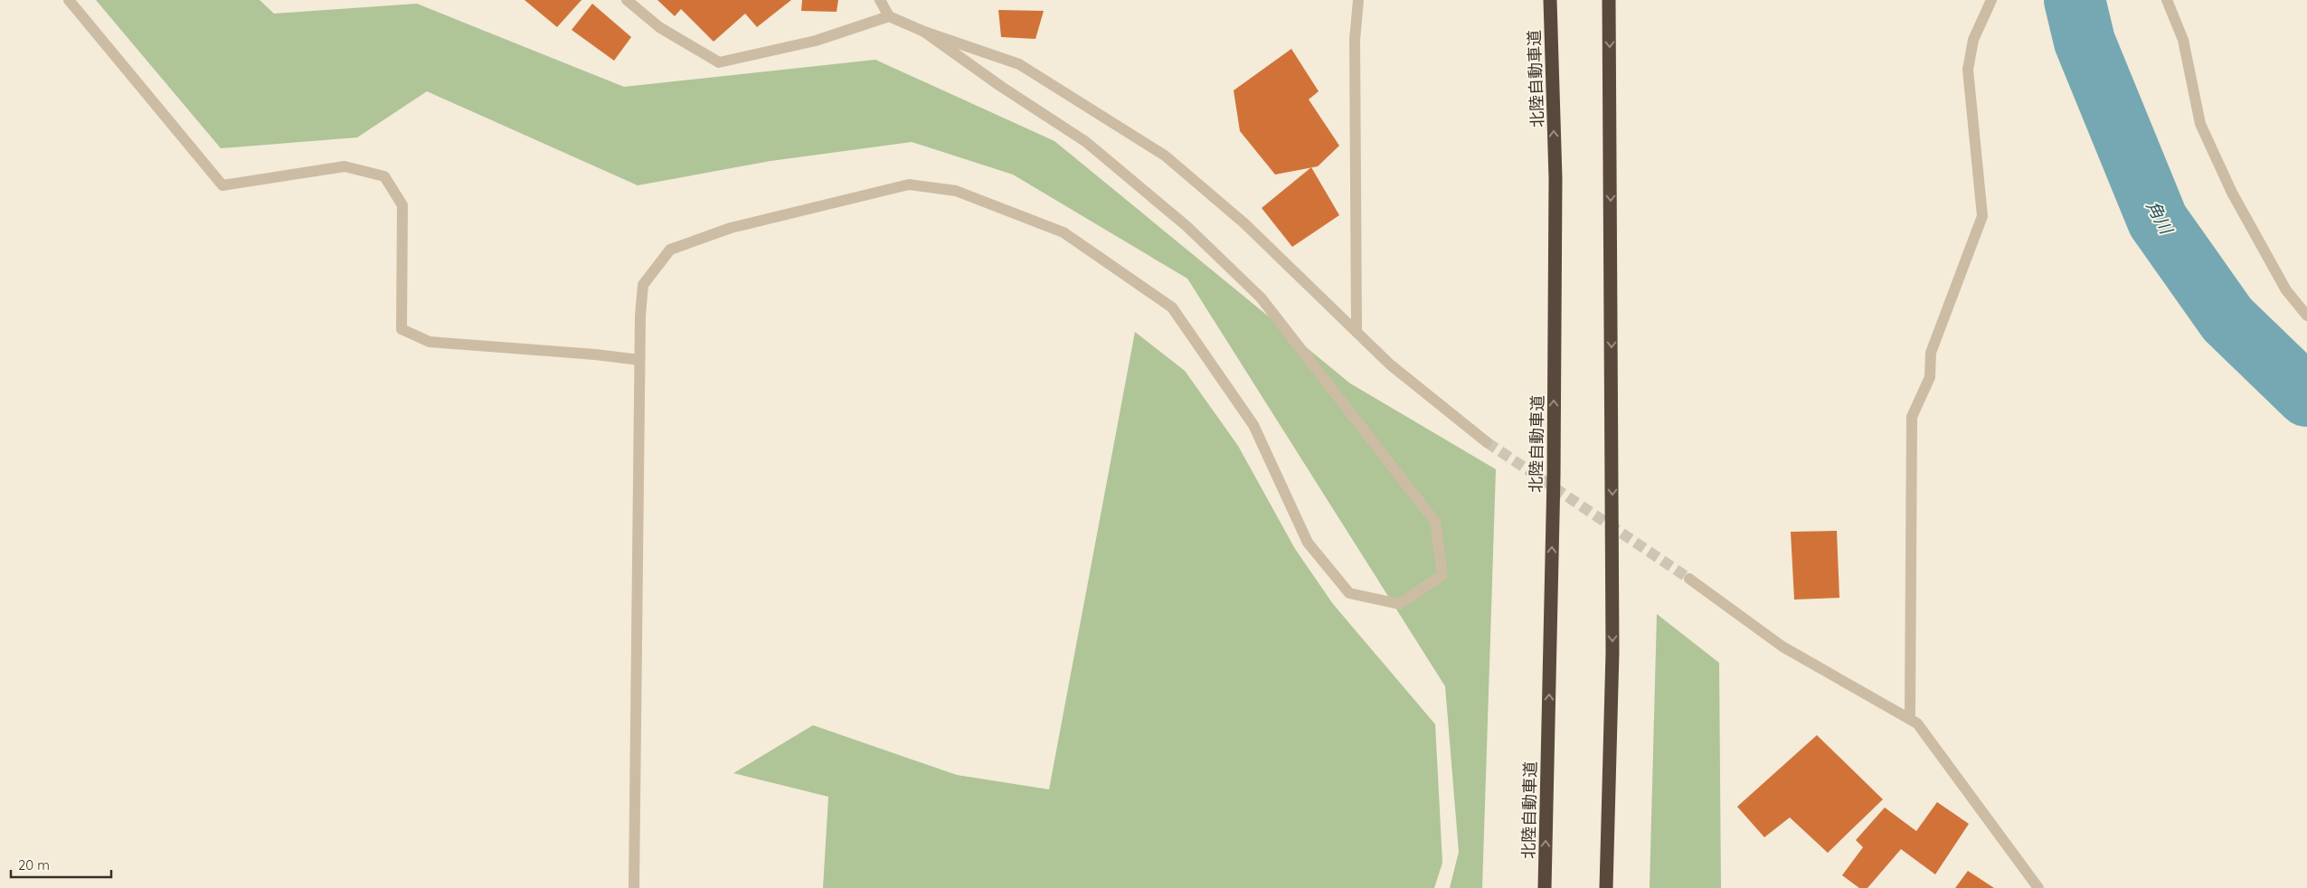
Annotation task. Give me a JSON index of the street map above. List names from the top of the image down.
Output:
{
  "streets": {
    "highway": ["北陸自動車道"]
  },
  "water": ["角川"],
  "scale_bar": "20 m"
}
